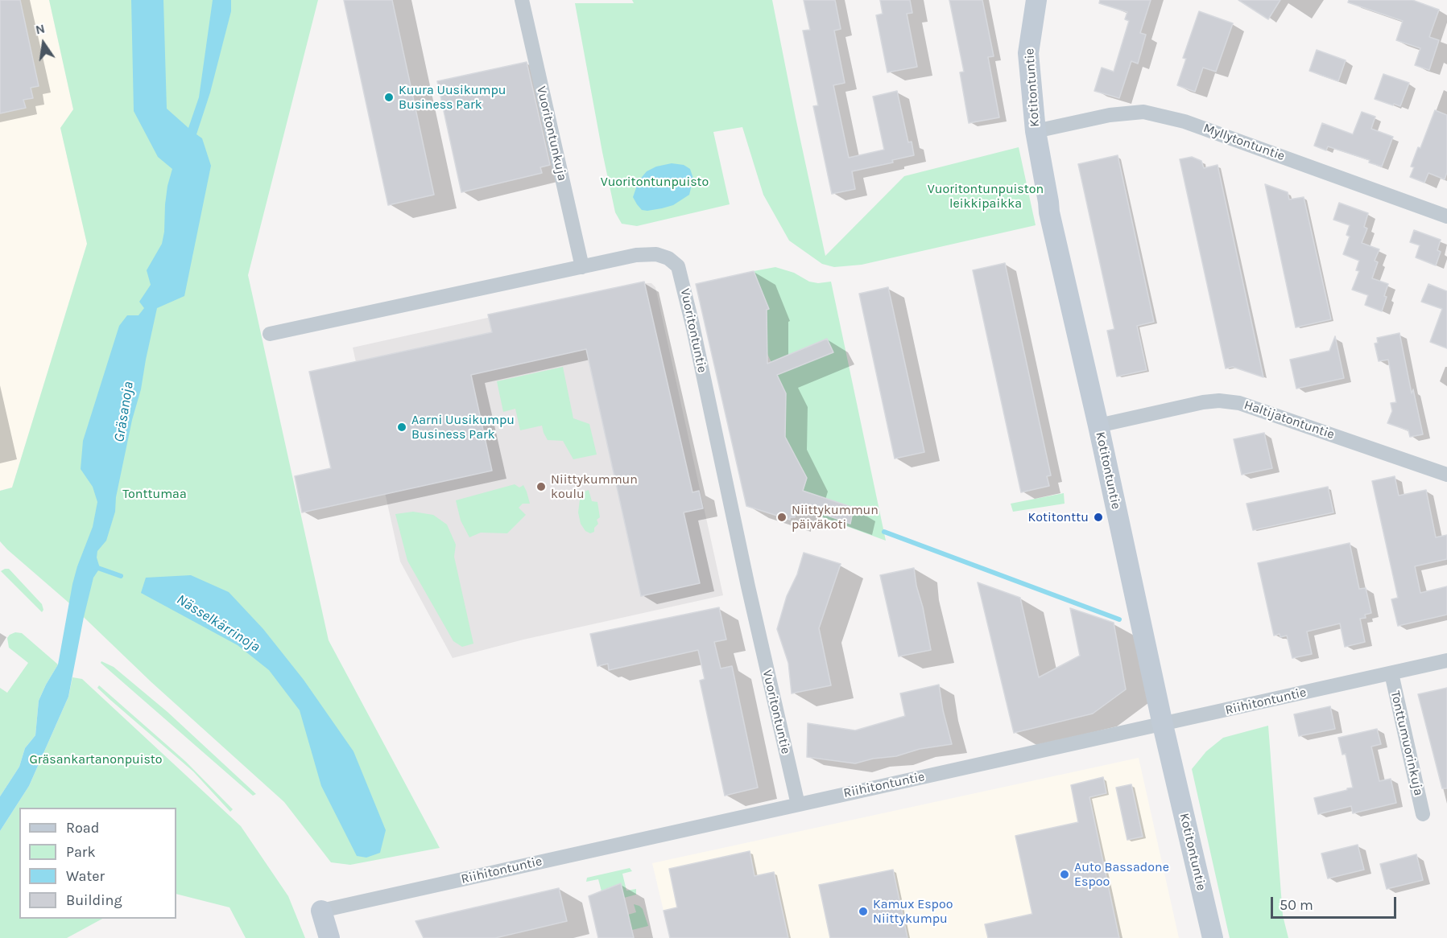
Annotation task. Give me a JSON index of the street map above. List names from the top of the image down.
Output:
{
  "streets": {
    "street": [
      "Kotitontuntie",
      "Vuoritontunkuja",
      "Myllytontuntie",
      "Vuoritontuntie",
      "Haltijatontuntie",
      "Riihitontuntie",
      "Tonttumuorinkuja"
    ]
  },
  "crossings": [
    ["Kotitontuntie", "Myllytontuntie"],
    ["Kotitontuntie", "Haltijatontuntie"],
    ["Kotitontuntie", "Riihitontuntie"],
    ["Vuoritontunkuja", "Vuoritontuntie"],
    ["Vuoritontuntie", "Riihitontuntie"],
    ["Riihitontuntie", "Tonttumuorinkuja"]
  ],
  "water": ["Gräsanoja", "Nässelkärrinoja"],
  "parks": [
    "Vuoritontunpuisto",
    "Vuoritontunpuiston leikkipaikka",
    "Tonttumaa",
    "Gräsankartanonpuisto"
  ],
  "places": [
    "Kuura Uusikumpu Business Park",
    "Aarni Uusikumpu Business Park",
    "Niittykummun koulu",
    "Niittykummun päiväkoti",
    "Kotitonttu",
    "Auto Bassadone Espoo",
    "Kamux Espoo Niittykumpu"
  ],
  "legend": [
    "Road",
    "Park",
    "Water",
    "Building"
  ],
  "scale_bar": "50 m",
  "north": "top"
}
